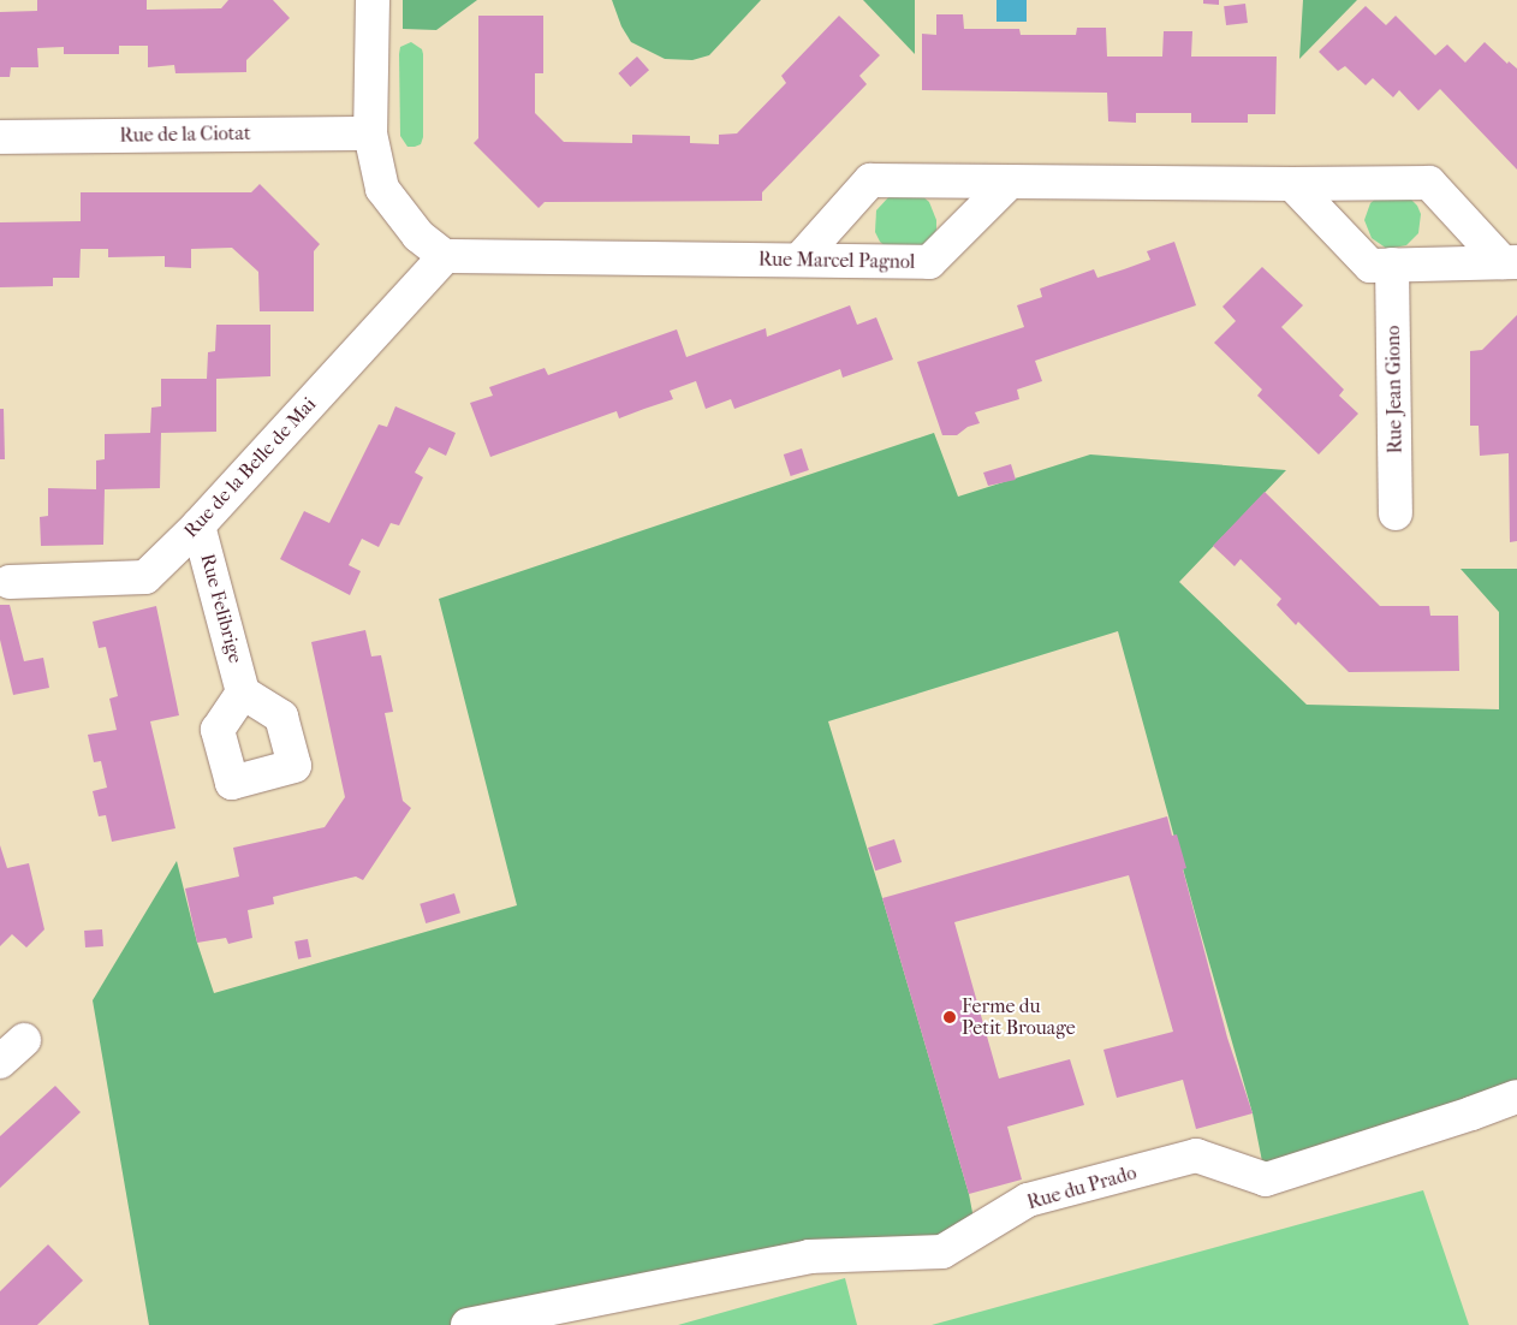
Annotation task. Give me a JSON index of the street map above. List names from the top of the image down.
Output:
{
  "streets": {
    "street": [
      "Rue de la Ciotat",
      "Rue Marcel Pagnol",
      "Rue Jean Giono",
      "Rue de la Belle de Mai",
      "Rue Felibrige",
      "Rue du Prado"
    ]
  },
  "crossings": [
    ["Rue Marcel Pagnol", "Rue de la Belle de Mai"],
    ["Rue de la Belle de Mai", "Rue Felibrige"]
  ],
  "places": ["Ferme du Petit Brouage"]
}
